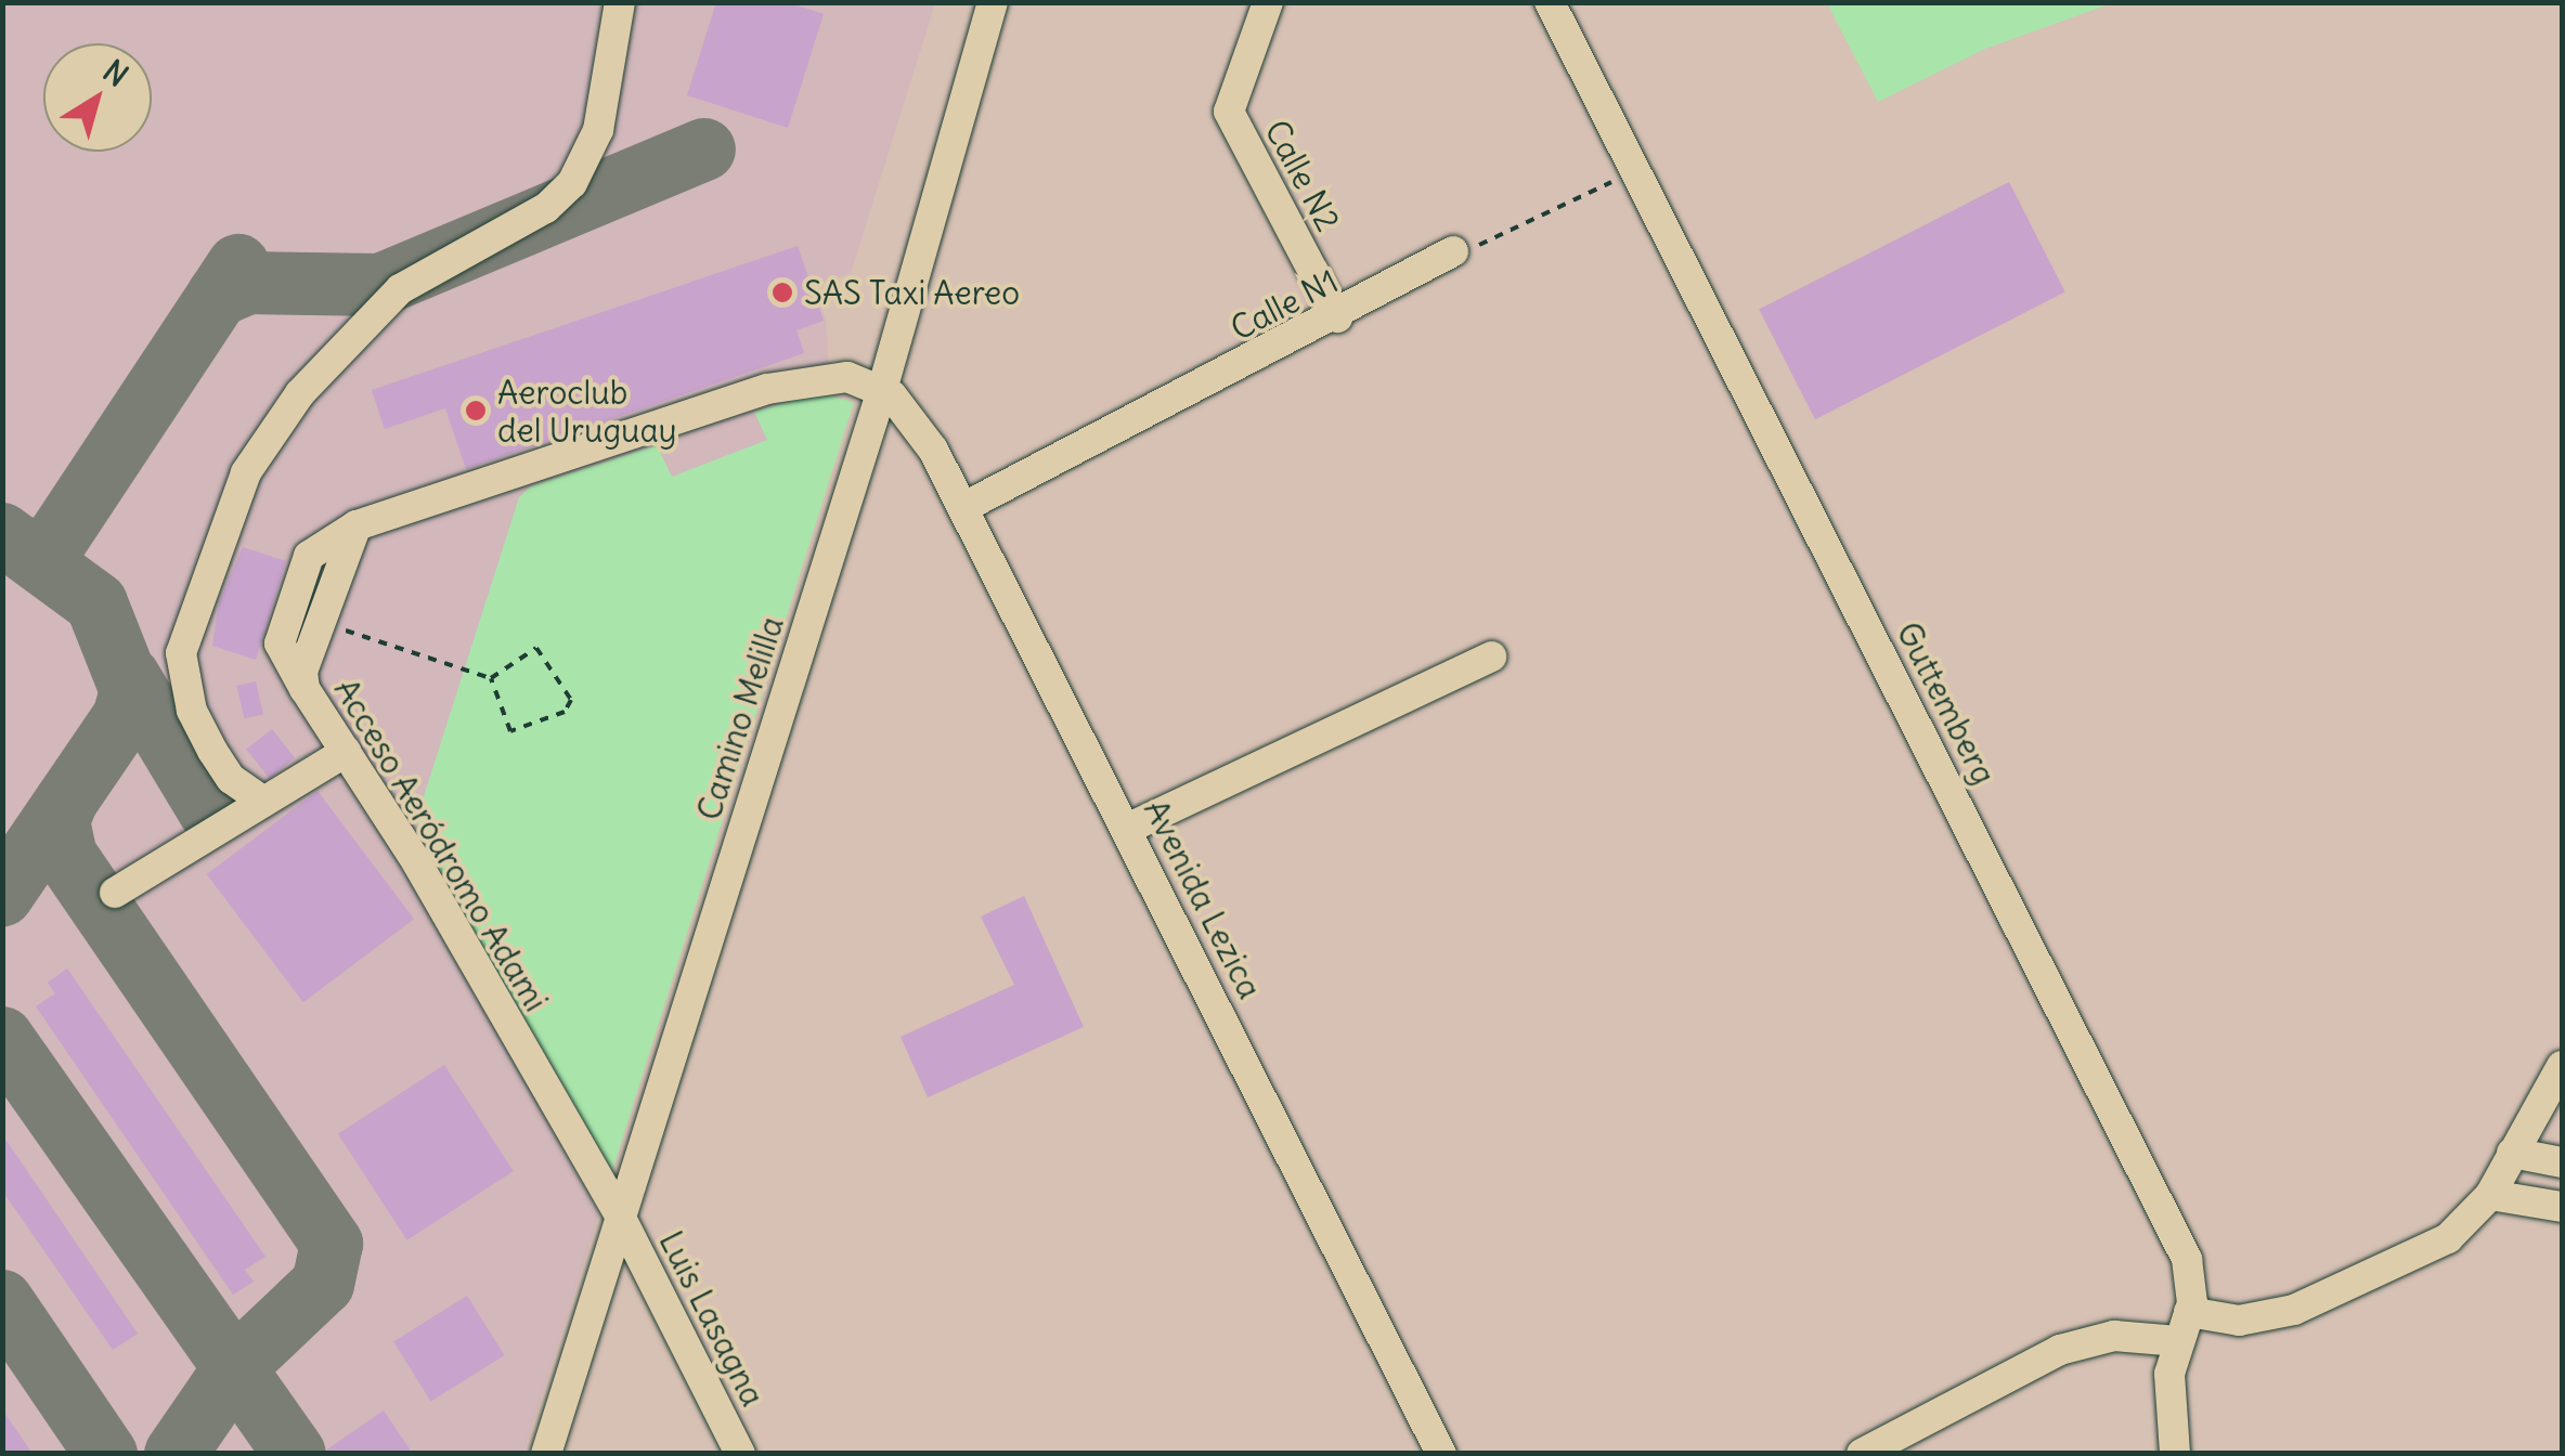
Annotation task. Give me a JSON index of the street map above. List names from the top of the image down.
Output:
{
  "streets": {
    "street": [
      "Calle N2",
      "Calle N1",
      "Guttemberg",
      "Camino Melilla",
      "Acceso Aeródromo Adami",
      "Avenida Lezica",
      "Luis Lasagna"
    ]
  },
  "crossings": [
    ["Calle N2", "Calle N1"],
    ["Calle N1", "Avenida Lezica"],
    ["Camino Melilla", "Acceso Aeródromo Adami"],
    ["Camino Melilla", "Avenida Lezica"],
    ["Camino Melilla", "Luis Lasagna"],
    ["Acceso Aeródromo Adami", "Luis Lasagna"]
  ],
  "places": ["SAS Taxi Aereo", "Aeroclub del Uruguay"],
  "north": "top right"
}
